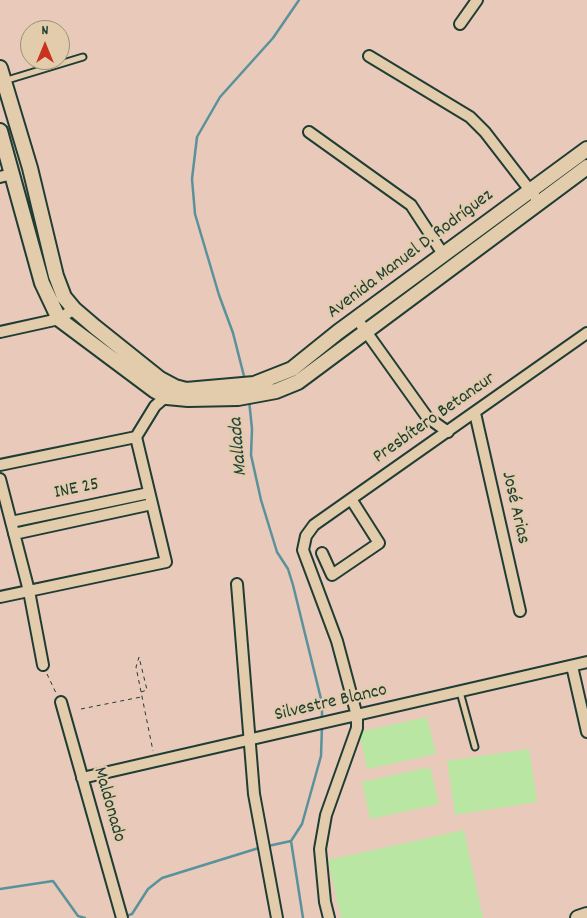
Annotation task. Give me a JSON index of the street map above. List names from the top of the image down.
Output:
{
  "streets": {
    "street": [
      "Avenida Manuel D. Rodríguez",
      "Presbítero Betancur",
      "INE 25",
      "José Arias",
      "Silvestre Blanco",
      "Maldonado"
    ]
  },
  "crossings": [
    ["Presbítero Betancur", "José Arias"],
    ["Presbítero Betancur", "Silvestre Blanco"],
    ["Silvestre Blanco", "Maldonado"]
  ],
  "water": ["Mallada"],
  "north": "top"
}
